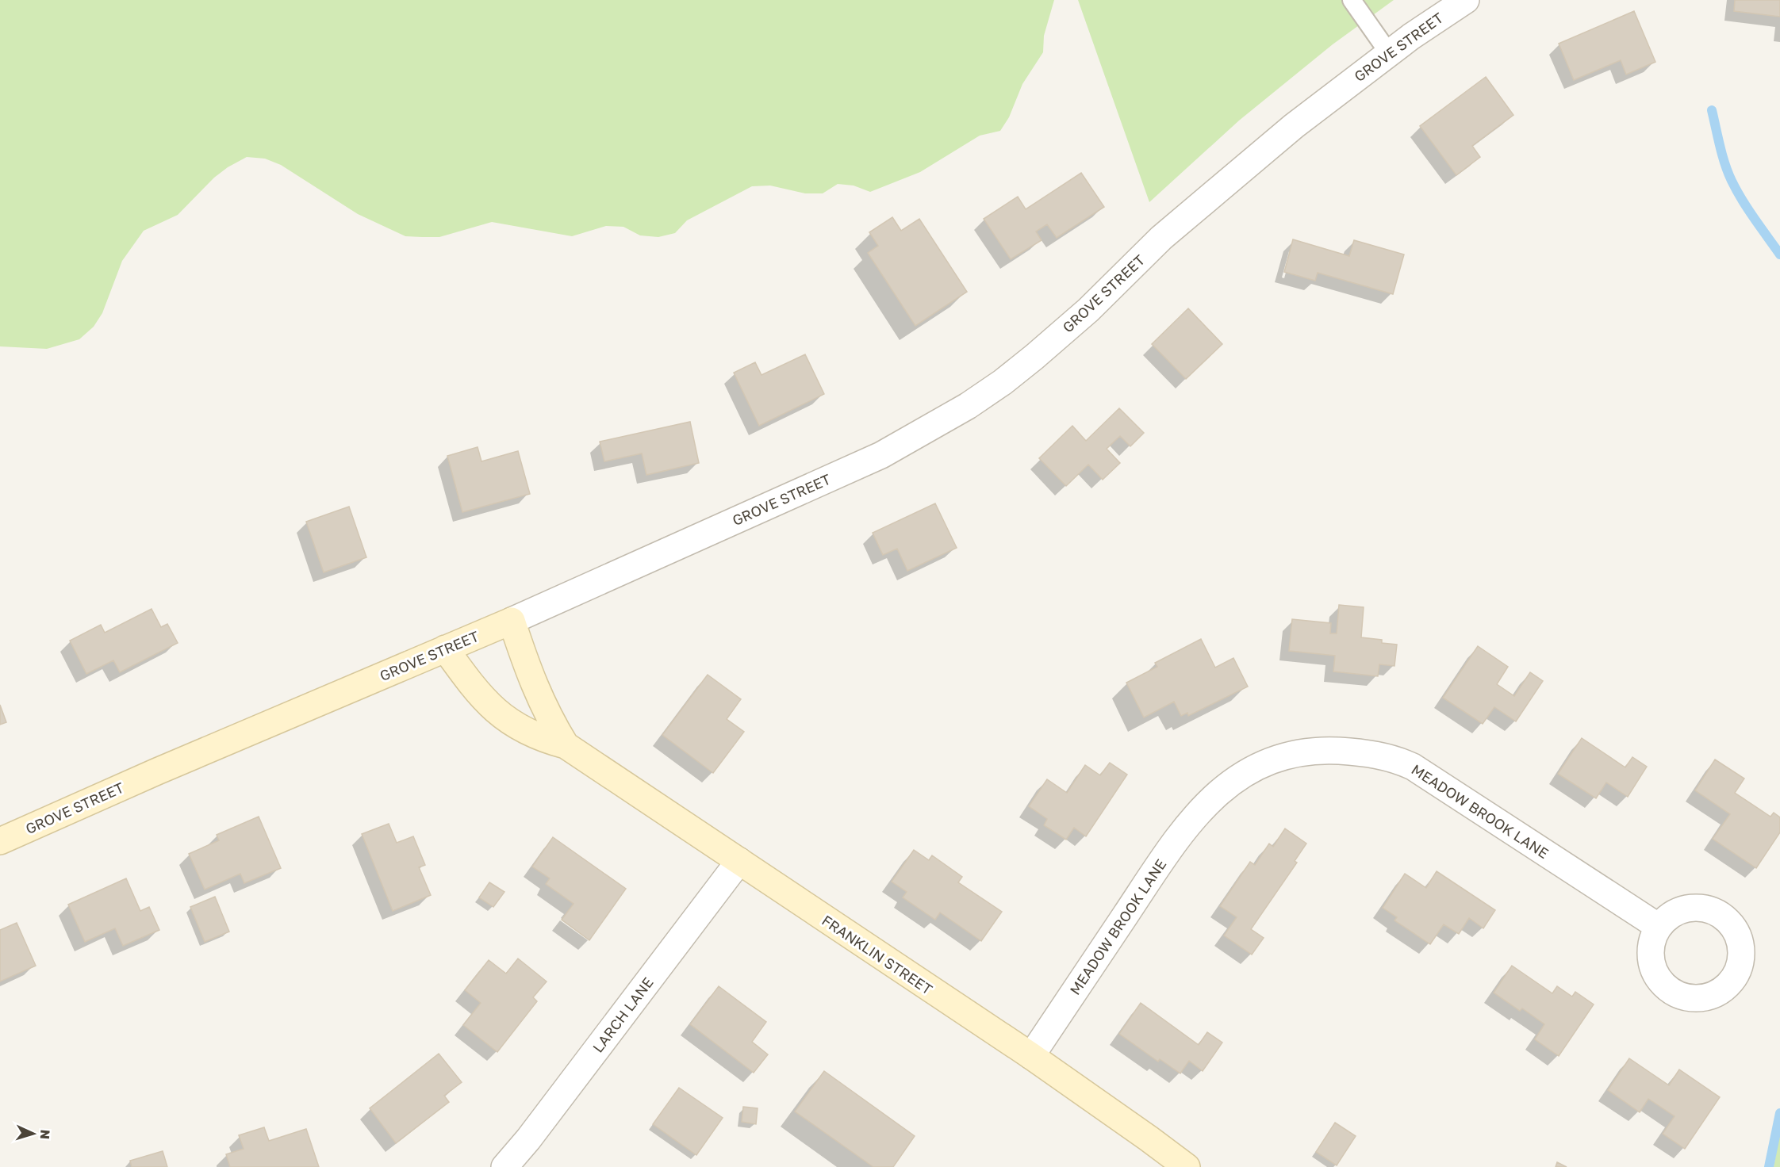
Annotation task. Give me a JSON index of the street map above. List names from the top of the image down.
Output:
{
  "streets": {
    "main road": ["GROVE STREET", "FRANKLIN STREET"],
    "street": ["MEADOW BROOK LANE", "LARCH LANE"]
  },
  "crossings": [
    ["GROVE STREET", "FRANKLIN STREET"],
    ["MEADOW BROOK LANE", "FRANKLIN STREET"],
    ["FRANKLIN STREET", "LARCH LANE"]
  ],
  "north": "right"
}
